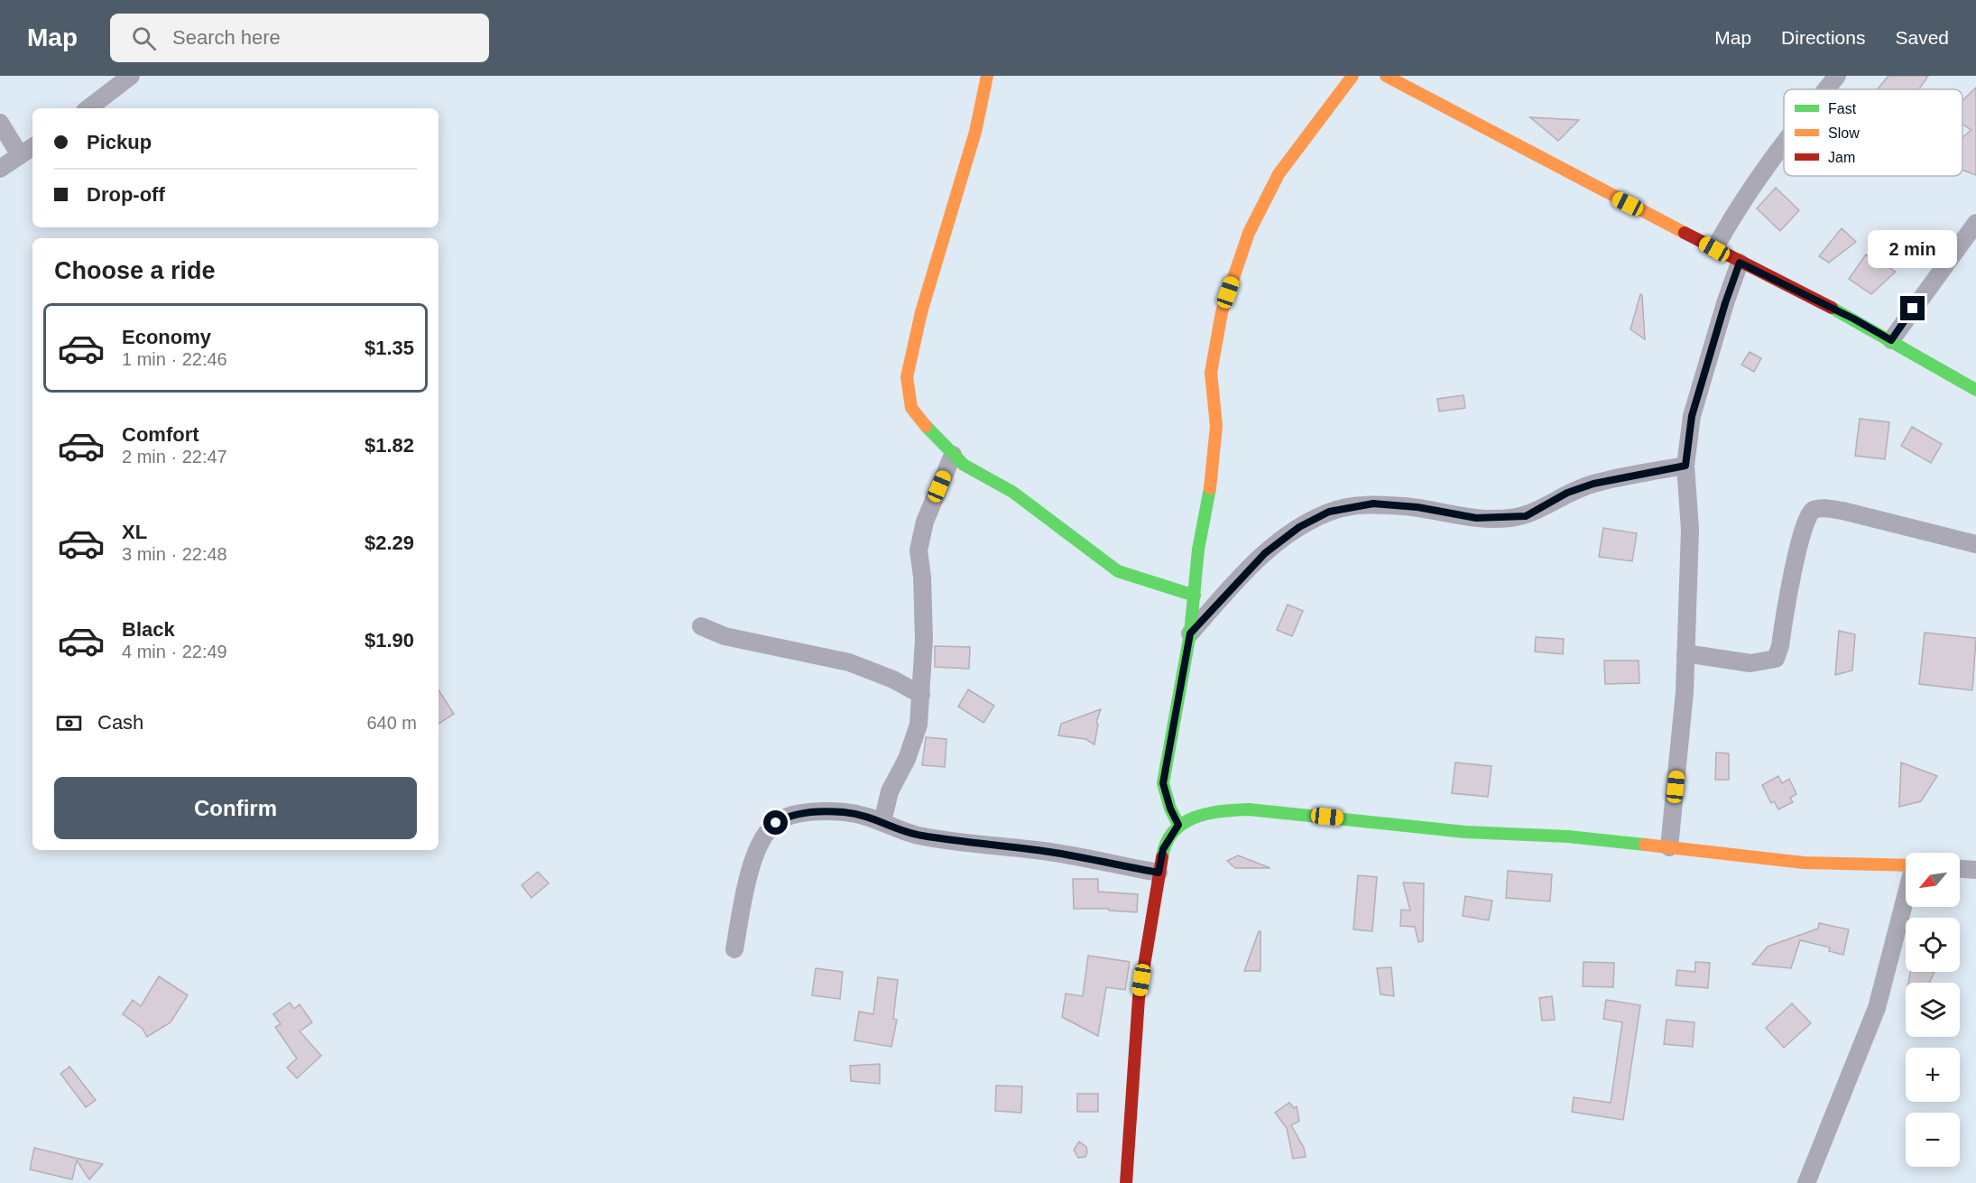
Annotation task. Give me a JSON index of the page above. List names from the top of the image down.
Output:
{
  "legend": ["Fast", "Slow", "Jam"],
  "north": "bottom left",
  "page": {
    "header": "Map",
    "search": "Search here",
    "nav": ["Map", "Directions", "Saved"],
    "banner": ["Pickup", "Drop-off"],
    "bubble": "2 min",
    "heading": "Choose a ride",
    "list": [
      {
        "name": "Economy",
        "note": "1 min · 22:46",
        "value": "$1.35"
      },
      {
        "name": "Comfort",
        "note": "2 min · 22:47",
        "value": "$1.82"
      },
      {
        "name": "XL",
        "note": "3 min · 22:48",
        "value": "$2.29"
      },
      {
        "name": "Black",
        "note": "4 min · 22:49",
        "value": "$1.90"
      }
    ],
    "pay": ["Cash", "640 m"],
    "buttons": "Confirm",
    "map_buttons": ["+", "−"]
  }
}
